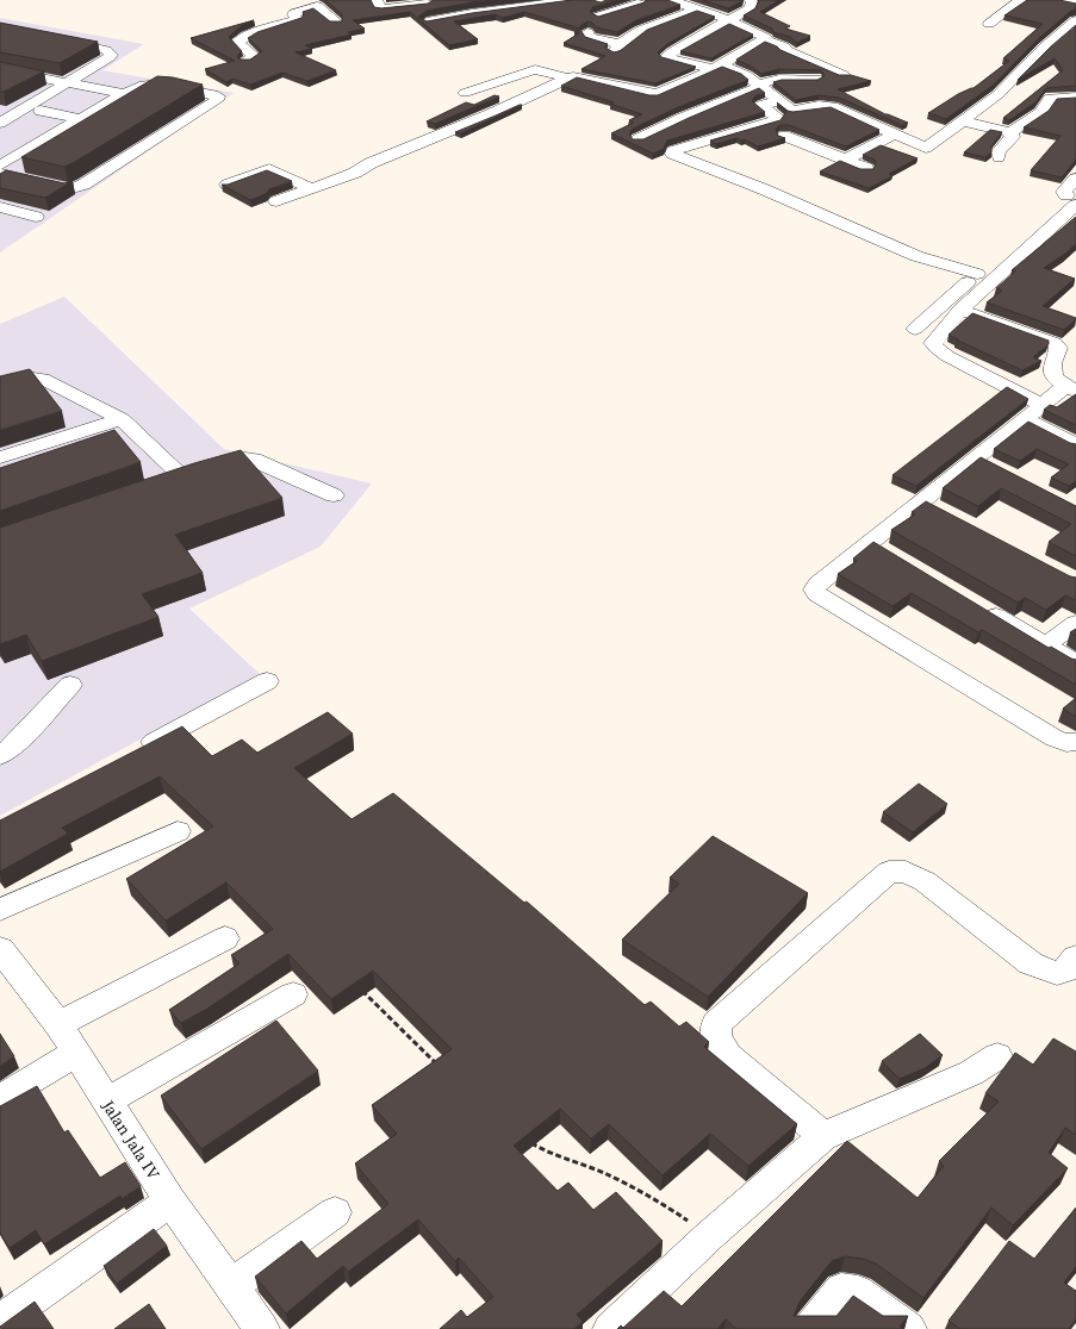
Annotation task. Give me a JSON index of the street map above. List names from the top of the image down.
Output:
{
  "streets": {
    "street": ["Jalan Jala IV"]
  }
}
